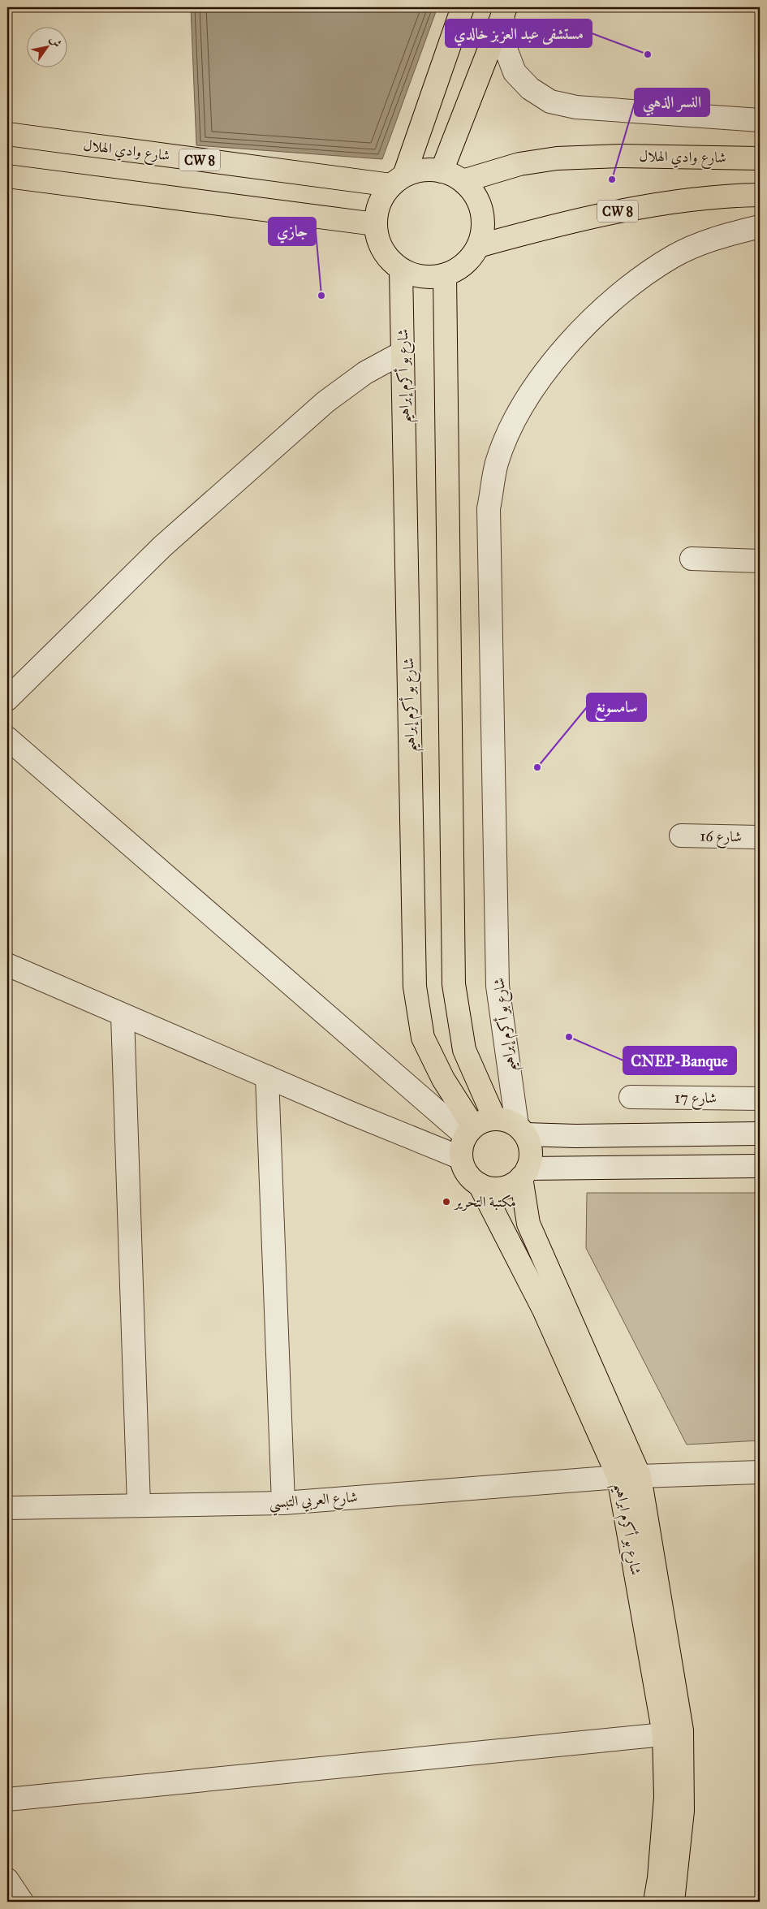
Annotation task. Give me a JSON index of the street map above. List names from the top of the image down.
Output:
{
  "streets": {
    "main road": [
      "شارع وادي الهلال",
      "CW 8",
      "شارع بو أكرم إبراهيم",
      "شارع بو أكرم ابراهيم"
    ],
    "street": ["شارع 16", "شارع 17", "شارع العربي التبسي"]
  },
  "crossings": [
    ["شارع وادي الهلال", "CW 8"],
    ["شارع وادي الهلال", "شارع بو أكرم إبراهيم"],
    ["CW 8", "شارع بو أكرم إبراهيم"],
    ["شارع بو أكرم إبراهيم", "شارع بو أكرم ابراهيم"],
    ["شارع العربي التبسي", "شارع بو أكرم ابراهيم"]
  ],
  "places": [
    "مستشفى عبد العزبز خالدي",
    "النسر الذهبي",
    "جازي",
    "سامسونغ",
    "CNEP-Banque",
    "مكتبة التحرير"
  ],
  "north": "top right"
}
